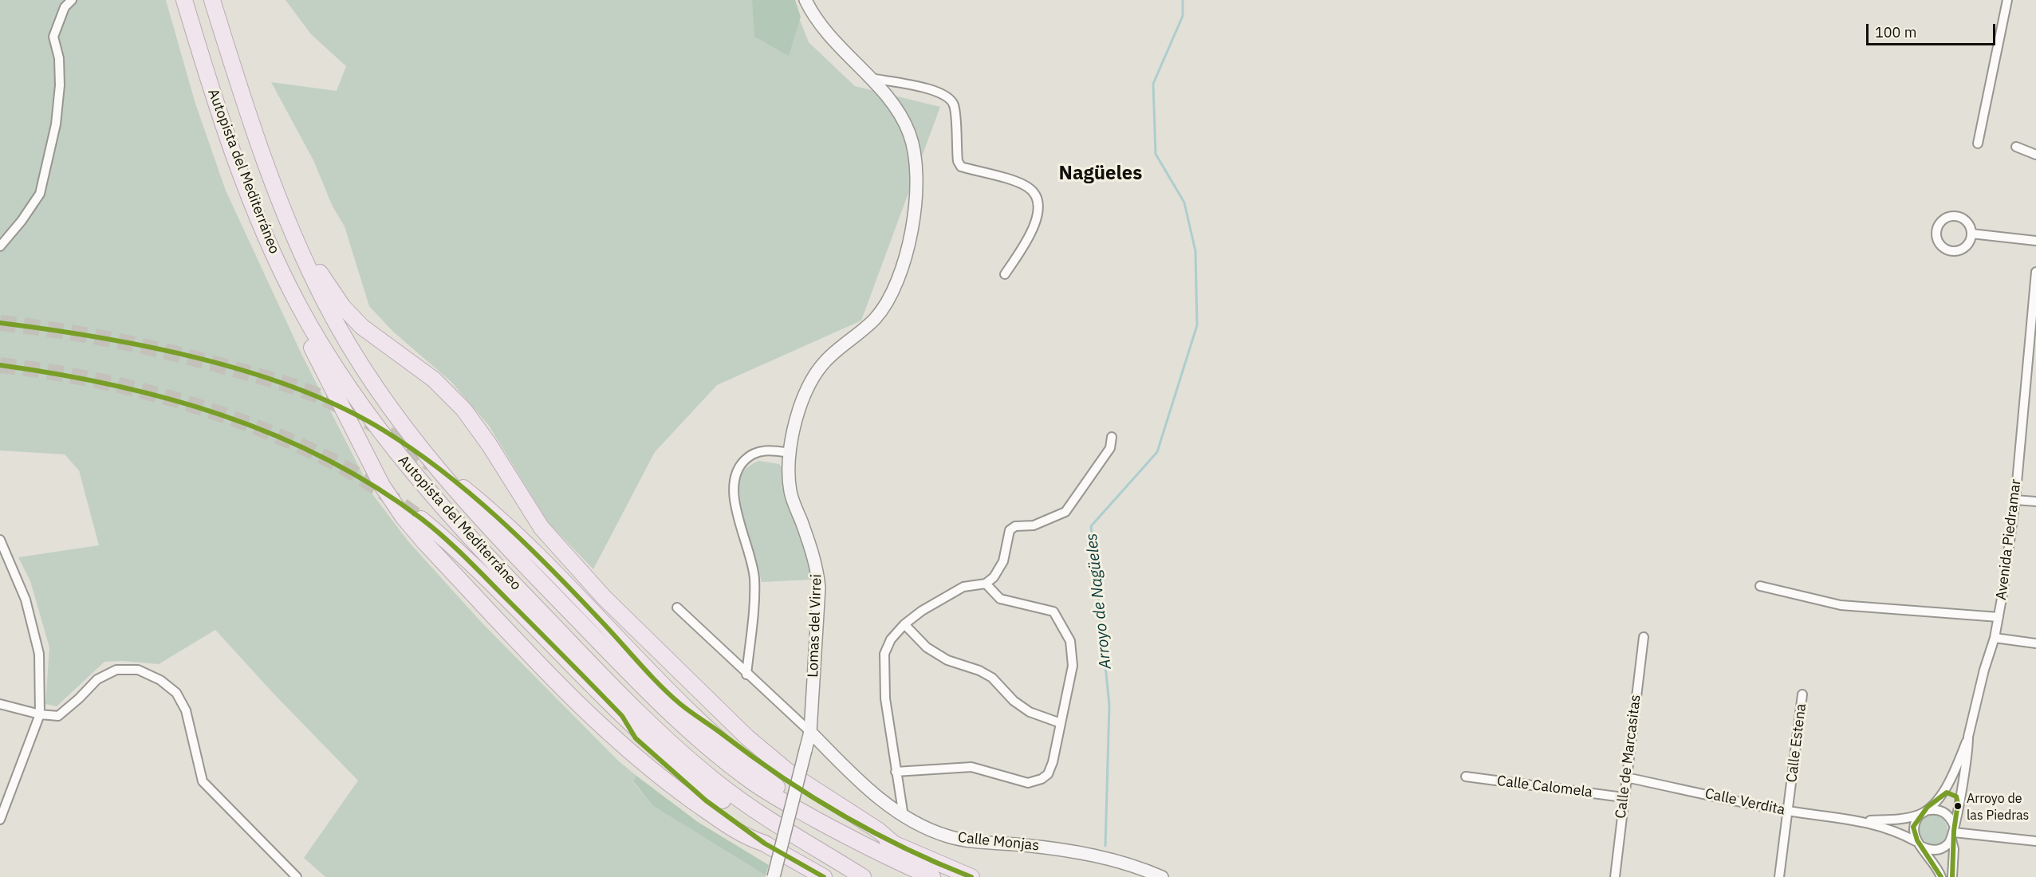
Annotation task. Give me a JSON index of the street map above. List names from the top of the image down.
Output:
{
  "streets": {
    "highway": ["Autopista del Mediterráneo"],
    "street": [
      "Avenida Piedramar",
      "Lomas del Virrei",
      "Calle Estena",
      "Calle de Marcasitas",
      "Calle Calomela",
      "Calle Verdita",
      "Calle Monjas"
    ]
  },
  "crossings": [
    ["Lomas del Virrei", "Calle Monjas"],
    ["Calle Estena", "Calle Verdita"],
    ["Calle de Marcasitas", "Calle Calomela"],
    ["Calle de Marcasitas", "Calle Verdita"]
  ],
  "districts": ["Nagüeles"],
  "water": ["Arroyo de Nagüeles"],
  "places": ["Arroyo de las Piedras"],
  "scale_bar": "100 m"
}
